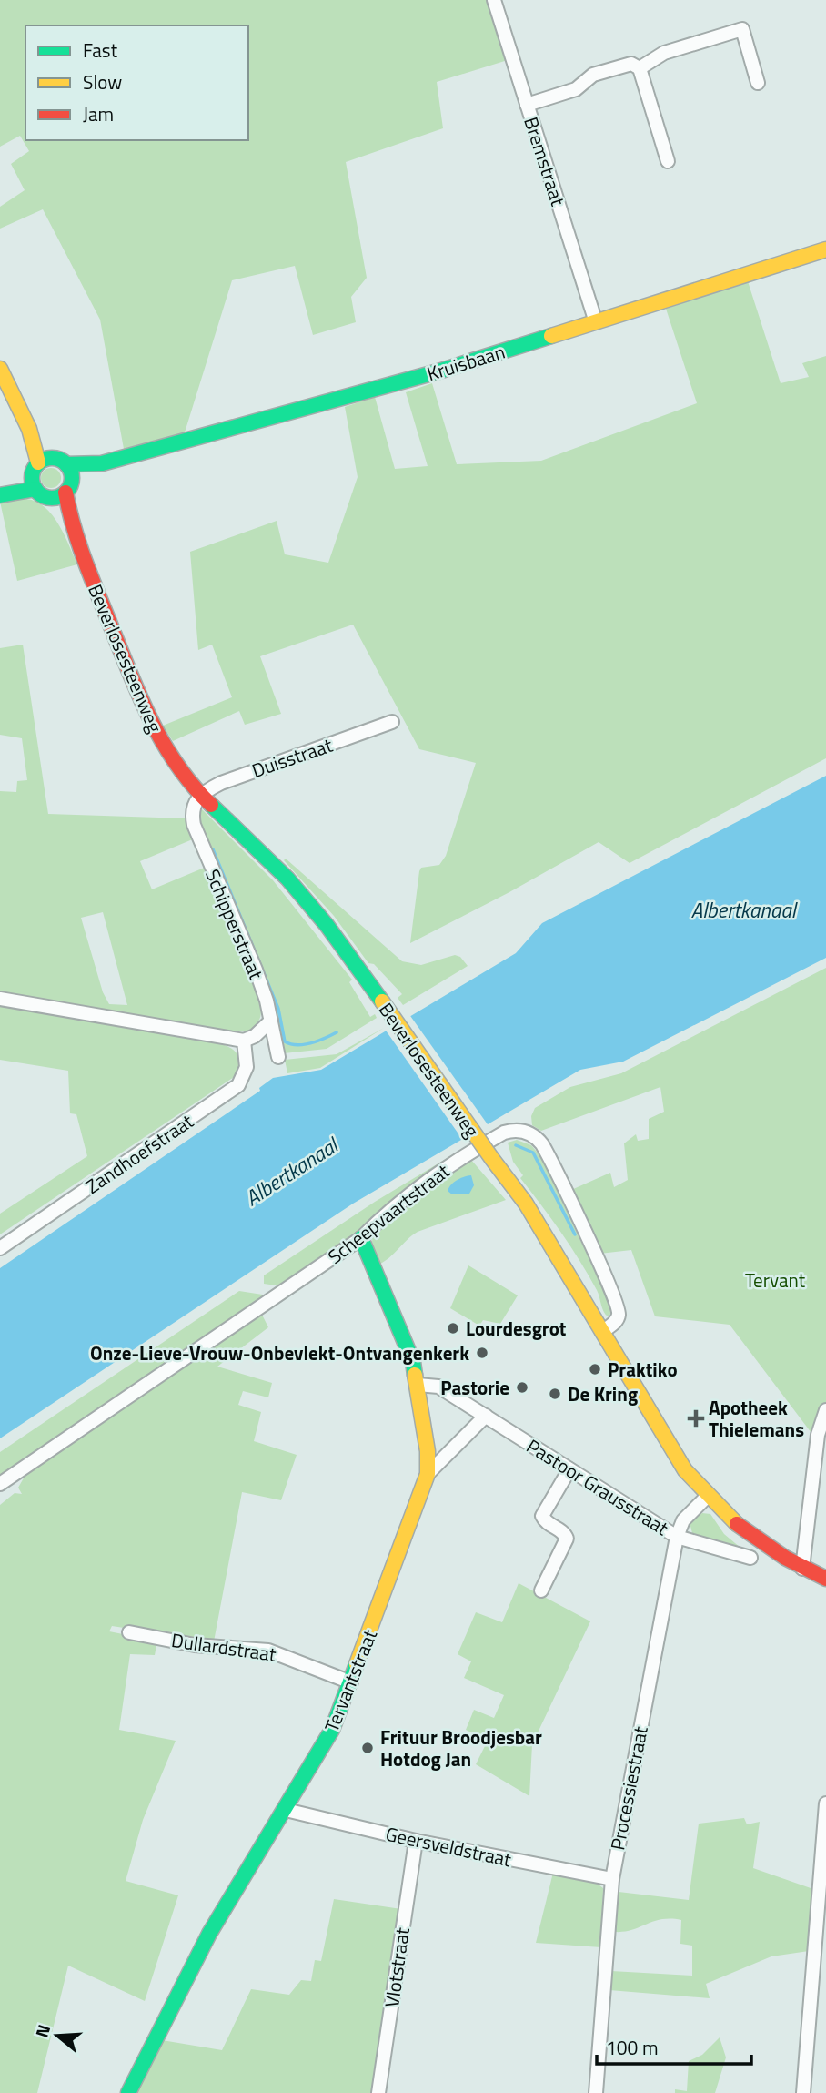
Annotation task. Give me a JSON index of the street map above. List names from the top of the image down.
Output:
{
  "streets": {
    "street": [
      "Bremstraat",
      "Kruisbaan",
      "Beverlosesteenweg",
      "Duisstraat",
      "Schipperstraat",
      "Zandhoefstraat",
      "Scheepvaartstraat",
      "Pastoor Grausstraat",
      "Dullardstraat",
      "Tervantstraat",
      "Processiestraat",
      "Geersveldstraat",
      "Vlotstraat"
    ]
  },
  "crossings": [
    ["Bremstraat", "Kruisbaan"],
    ["Kruisbaan", "Beverlosesteenweg"],
    ["Beverlosesteenweg", "Duisstraat"],
    ["Beverlosesteenweg", "Schipperstraat"],
    ["Beverlosesteenweg", "Scheepvaartstraat"],
    ["Beverlosesteenweg", "Processiestraat"],
    ["Duisstraat", "Schipperstraat"],
    ["Scheepvaartstraat", "Tervantstraat"],
    ["Pastoor Grausstraat", "Tervantstraat"],
    ["Pastoor Grausstraat", "Processiestraat"],
    ["Dullardstraat", "Tervantstraat"],
    ["Tervantstraat", "Geersveldstraat"],
    ["Processiestraat", "Geersveldstraat"],
    ["Geersveldstraat", "Vlotstraat"]
  ],
  "water": ["Albertkanaal"],
  "parks": ["Tervant"],
  "places": {
    "other": [
      "Lourdesgrot",
      "Onze-Lieve-Vrouw-Onbevlekt-Ontvangenkerk",
      "Praktiko",
      "Pastorie",
      "De Kring",
      "Frituur Broodjesbar Hotdog Jan"
    ],
    "health": ["Apotheek Thielemans"]
  },
  "legend": ["Fast", "Slow", "Jam"],
  "scale_bar": "100 m",
  "north": "left"
}
